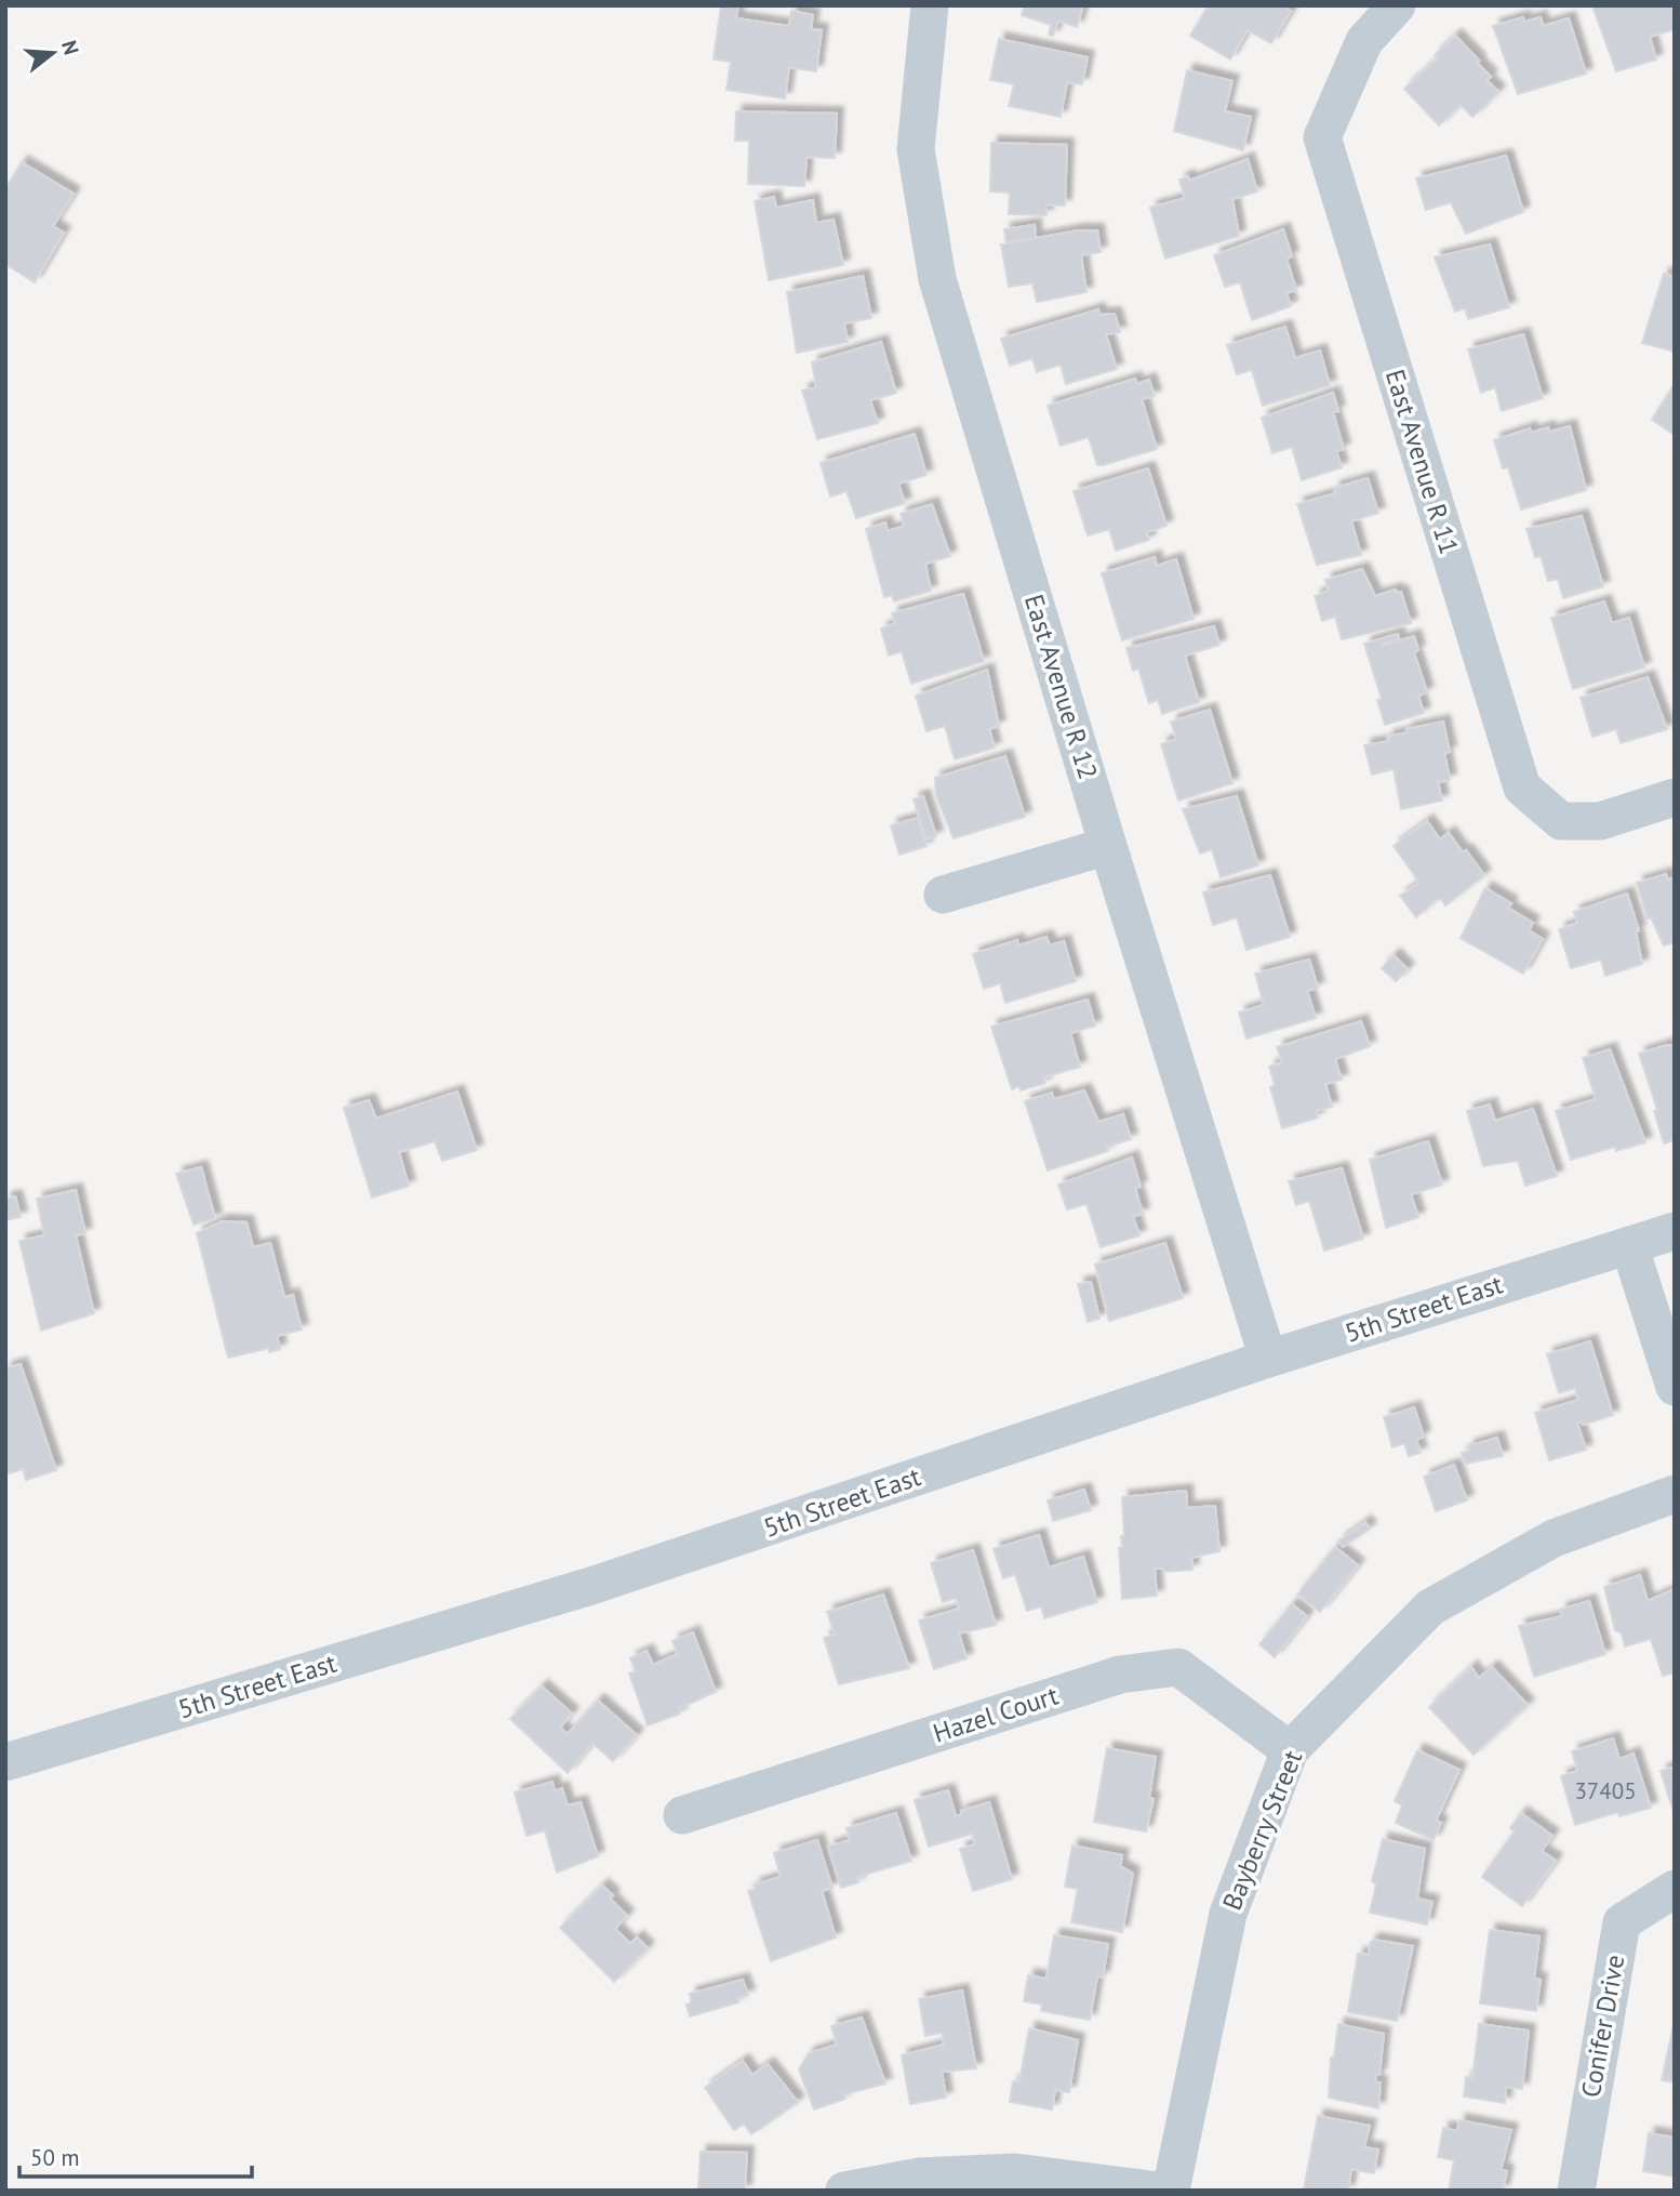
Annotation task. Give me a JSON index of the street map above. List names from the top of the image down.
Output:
{
  "streets": {
    "street": [
      "East Avenue R 11",
      "East Avenue R 12",
      "5th Street East",
      "Hazel Court",
      "Bayberry Street",
      "Conifer Drive"
    ]
  },
  "crossings": [
    ["East Avenue R 12", "5th Street East"],
    ["Hazel Court", "Bayberry Street"]
  ],
  "house_numbers": ["37405"],
  "scale_bar": "50 m",
  "north": "right"
}
